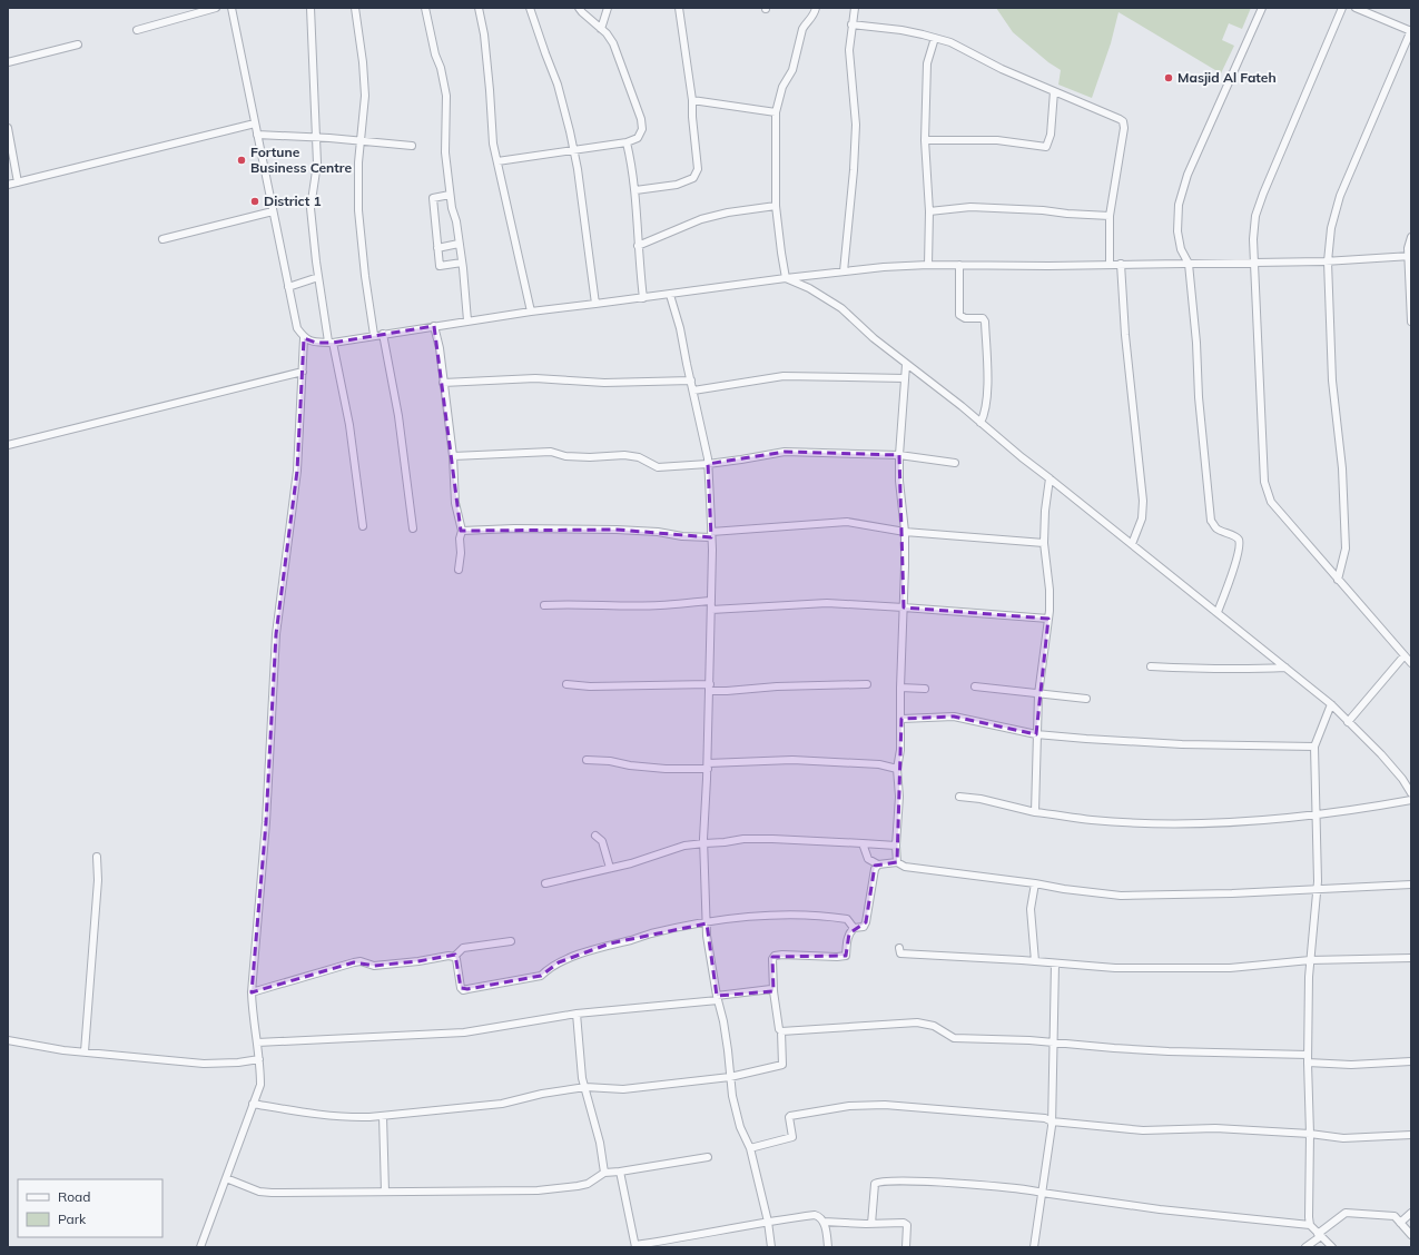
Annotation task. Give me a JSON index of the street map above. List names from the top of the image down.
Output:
{
  "places": ["Masjid Al Fateh", "Fortune Business Centre", "District 1"],
  "legend": ["Road", "Park"]
}
